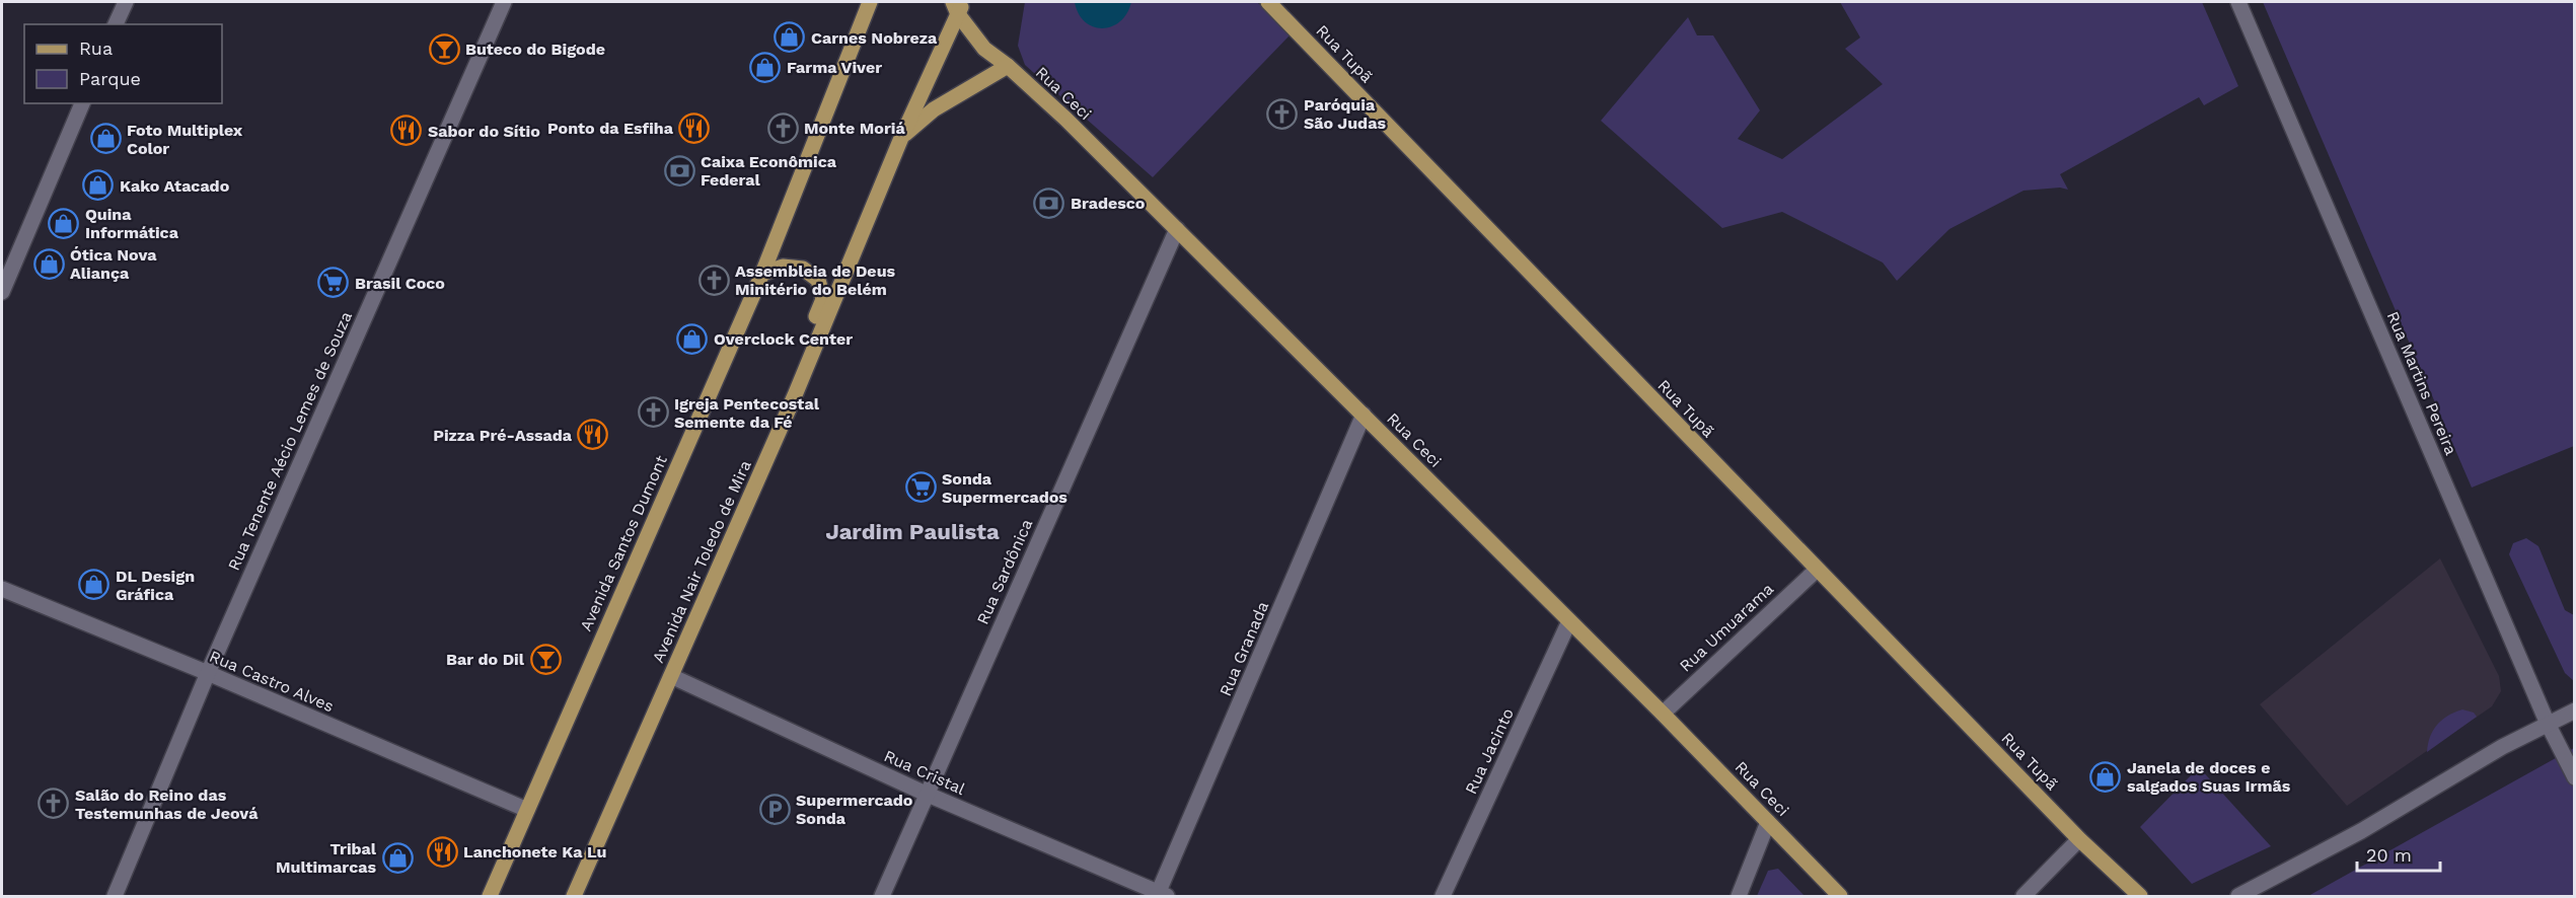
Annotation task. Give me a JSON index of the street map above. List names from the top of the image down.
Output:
{
  "streets": {
    "main road": [
      "Rua Tupã",
      "Rua Ceci",
      "Avenida Santos Dumont",
      "Avenida Nair Toledo de Mira"
    ],
    "street": [
      "Rua Martins Pereira",
      "Rua Tenente Aécio Lemes de Souza",
      "Rua Sardônica",
      "Rua Umuarama",
      "Rua Granada",
      "Rua Castro Alves",
      "Rua Jacinto",
      "Rua Cristal"
    ]
  },
  "crossings": [
    ["Rua Tupã", "Rua Umuarama"],
    ["Rua Ceci", "Rua Sardônica"],
    ["Rua Ceci", "Rua Umuarama"],
    ["Rua Ceci", "Rua Granada"],
    ["Rua Ceci", "Rua Jacinto"],
    ["Rua Tenente Aécio Lemes de Souza", "Rua Castro Alves"],
    ["Avenida Santos Dumont", "Rua Castro Alves"],
    ["Avenida Nair Toledo de Mira", "Rua Cristal"],
    ["Rua Sardônica", "Rua Cristal"],
    ["Rua Granada", "Rua Cristal"]
  ],
  "districts": ["Jardim Paulista"],
  "places": {
    "shop": [
      "Carnes Nobreza",
      "Farma Viver",
      "Foto Multiplex Color",
      "Kako Atacado",
      "Quina Informática",
      "Ótica Nova Aliança",
      "Overclock Center",
      "DL Design Gráfica",
      "Janela de doces e salgados Suas Irmãs",
      "Tribal Multimarcas"
    ],
    "bar": ["Buteco do Bigode", "Bar do Dil"],
    "church": [
      "Paróquia São Judas",
      "Monte Moriá",
      "Assembleia de Deus Minitério do Belém",
      "Igreja Pentecostal Semente da Fé",
      "Salão do Reino das Testemunhas de Jeová"
    ],
    "restaurant": [
      "Ponto da Esfiha",
      "Sabor do Sítio",
      "Pizza Pré-Assada",
      "Lanchonete Ka Lu"
    ],
    "bank": ["Caixa Econômica Federal", "Bradesco"],
    "supermarket": ["Brasil Coco", "Sonda Supermercados"],
    "parking": ["Supermercado Sonda"]
  },
  "legend": ["Rua", "Parque"],
  "scale_bar": "20 m"
}
